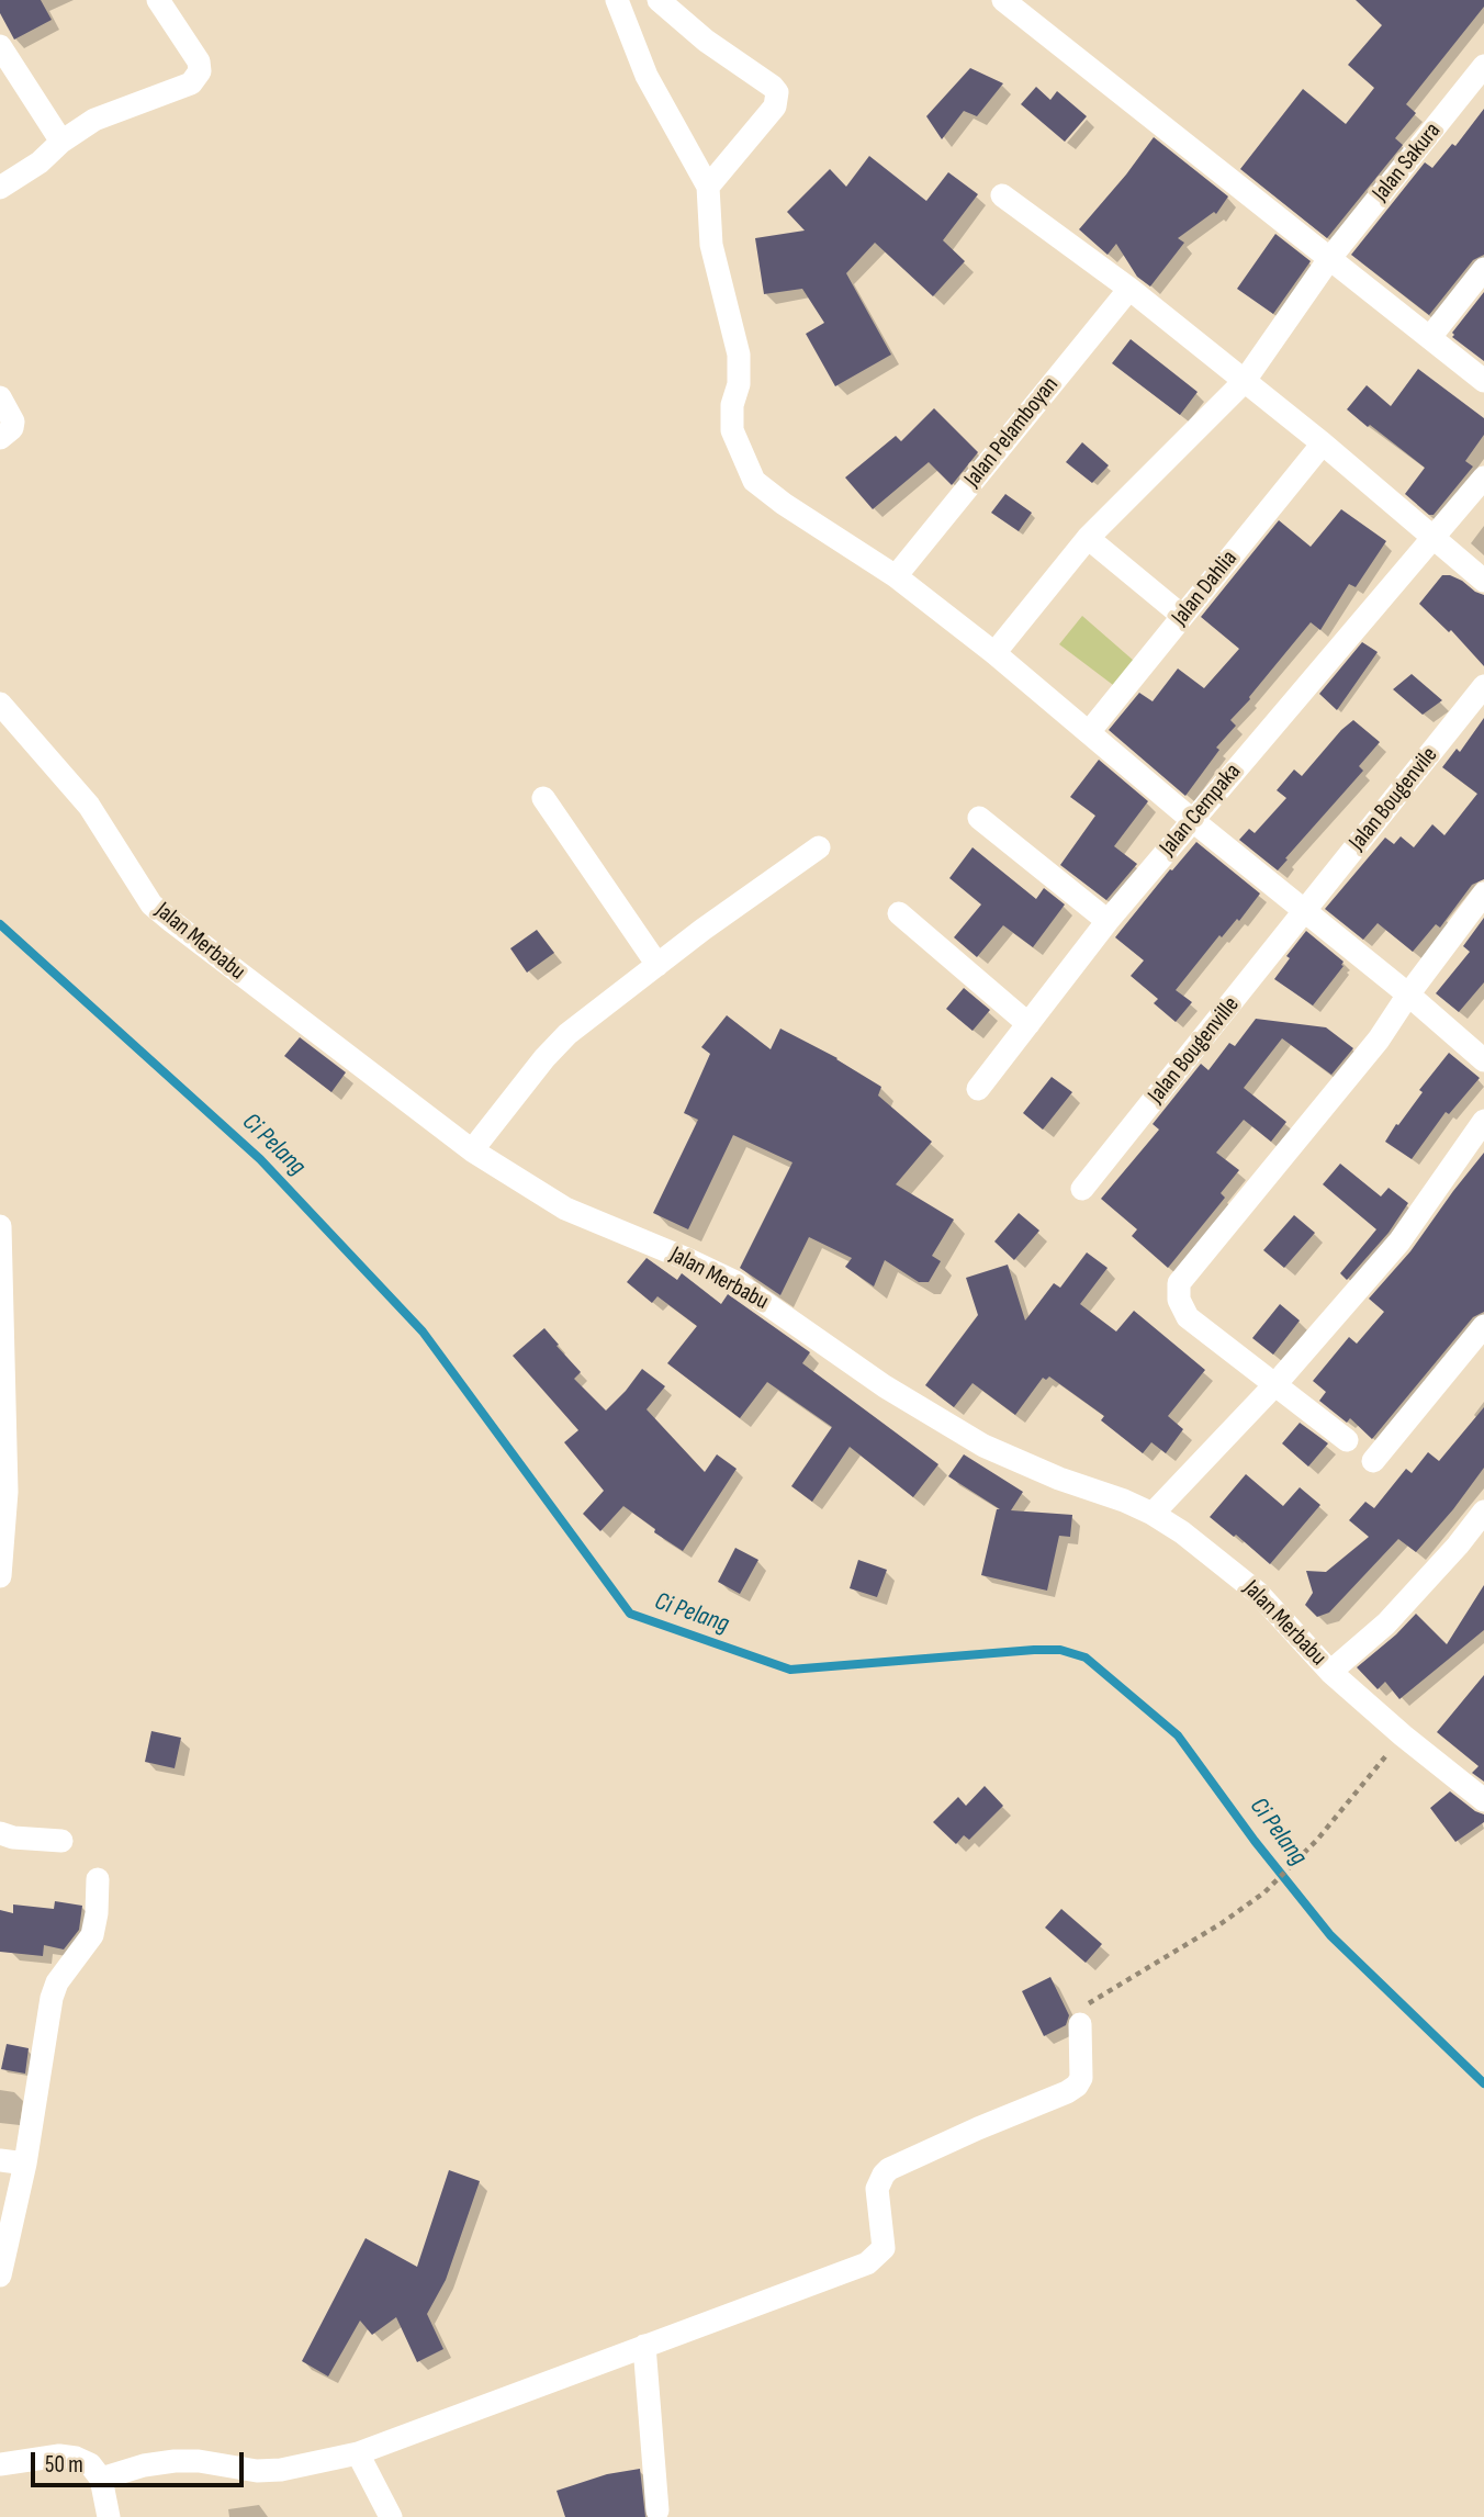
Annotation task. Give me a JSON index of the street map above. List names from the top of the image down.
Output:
{
  "streets": {
    "street": [
      "Jalan Sakura",
      "Jalan Pelamboyan",
      "Jalan Dahlia",
      "Jalan Bougenvile",
      "Jalan Cempaka",
      "Jalan Merbabu",
      "Jalan Bougenville"
    ]
  },
  "crossings": [
    ["Jalan Bougenvile", "Jalan Bougenville"]
  ],
  "water": ["Ci Pelang"],
  "scale_bar": "50 m"
}
